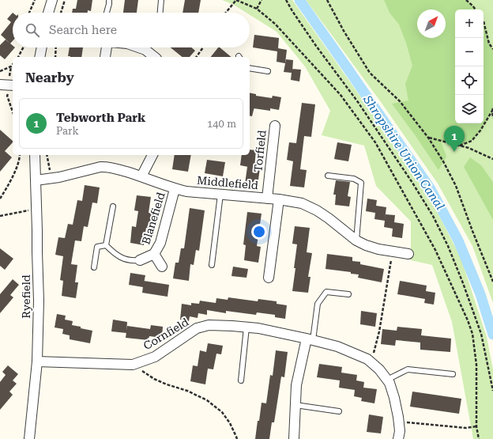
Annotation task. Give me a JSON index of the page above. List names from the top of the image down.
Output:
{
  "streets": {
    "street": [
      "Torfield",
      "Middlefield",
      "Blanefield",
      "Ryefield",
      "Cornfield"
    ]
  },
  "crossings": [
    ["Torfield", "Middlefield"],
    ["Middlefield", "Blanefield"],
    ["Middlefield", "Ryefield"],
    ["Ryefield", "Cornfield"]
  ],
  "water": ["Shropshire Union Canal"],
  "north": "top right",
  "page": {
    "map_buttons": ["+", "−"],
    "search": "Search here",
    "heading": "Nearby",
    "list": [
      {
        "mark": "1",
        "name": "Tebworth Park",
        "note": "Park",
        "value": "140 m"
      }
    ],
    "pins": "1"
  }
}
